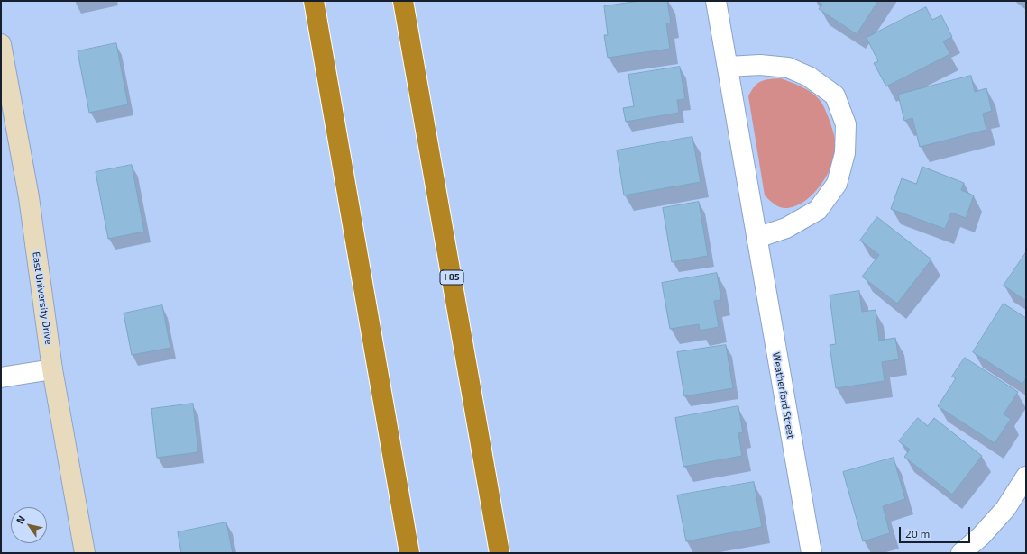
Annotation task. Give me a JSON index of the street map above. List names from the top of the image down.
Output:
{
  "streets": {
    "highway": ["I 85"],
    "main road": ["East University Drive"],
    "street": ["Weatherford Street"]
  },
  "scale_bar": "20 m",
  "north": "top left"
}
